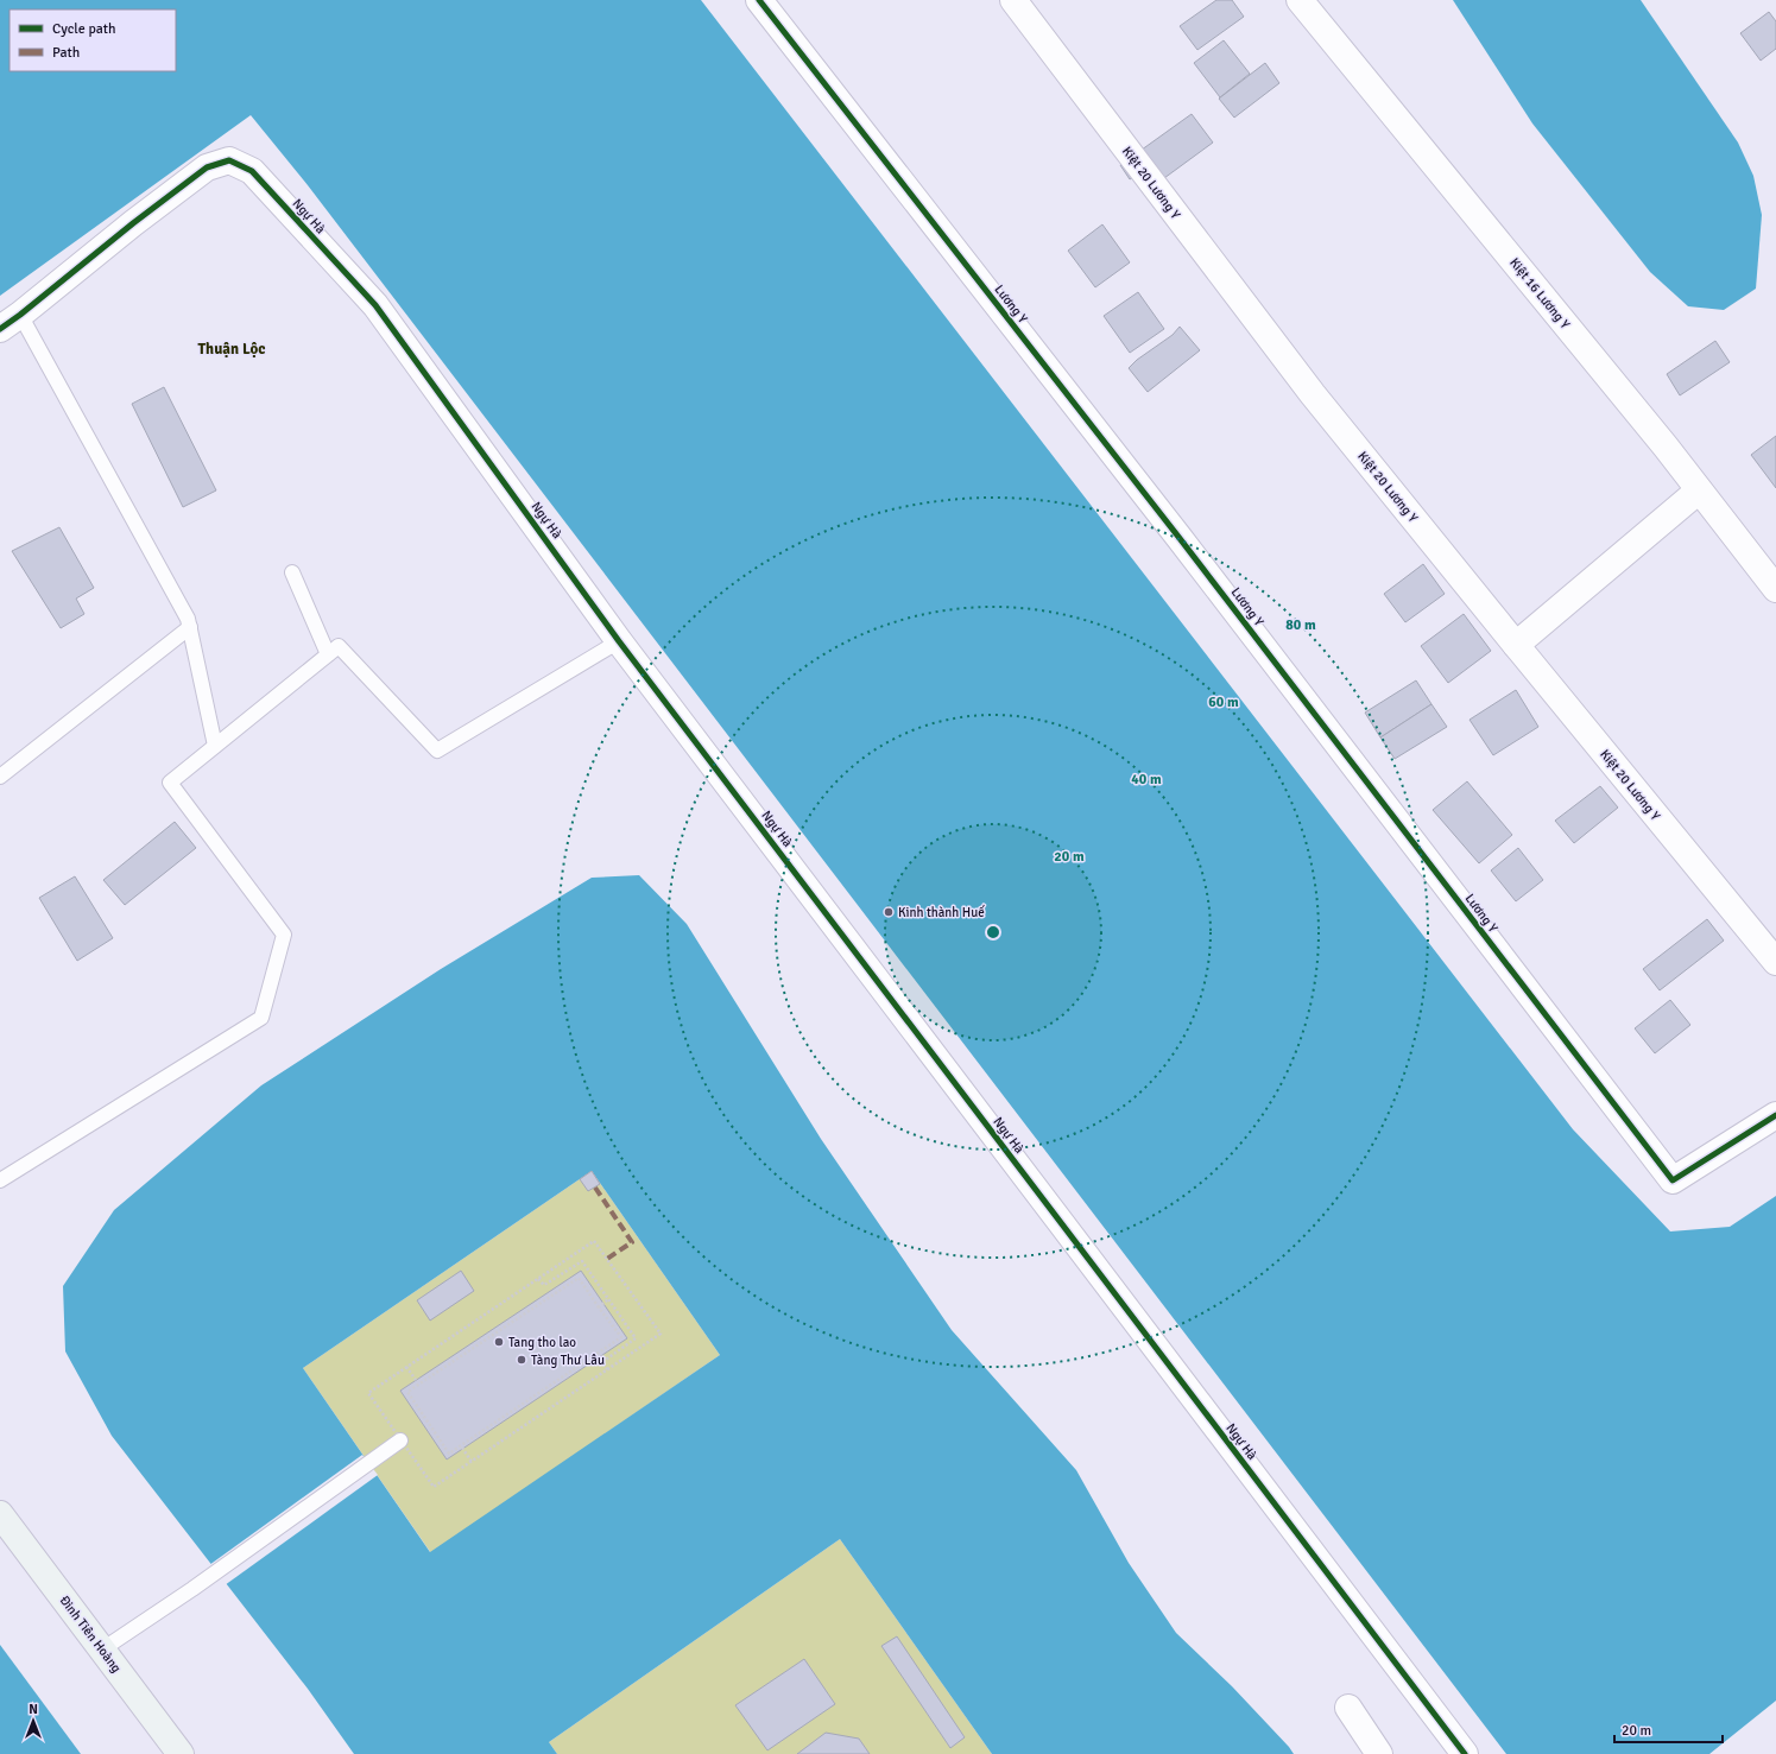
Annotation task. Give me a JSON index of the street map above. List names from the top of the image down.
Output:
{
  "streets": {
    "main road": ["Đinh Tiên Hoàng"],
    "street": [
      "Kiệt 20 Lương Y",
      "Ngự Hà",
      "Kiệt 16 Lương Y",
      "Lương Y"
    ]
  },
  "districts": ["Thuận Lộc"],
  "places": ["Kinh thành Huế", "Tang tho lao", "Tàng Thư Lâu"],
  "legend": ["Cycle path", "Path"],
  "scale_bar": "20 m",
  "north": "top",
  "rings": [
    "80 m",
    "60 m",
    "40 m",
    "20 m"
  ]
}
